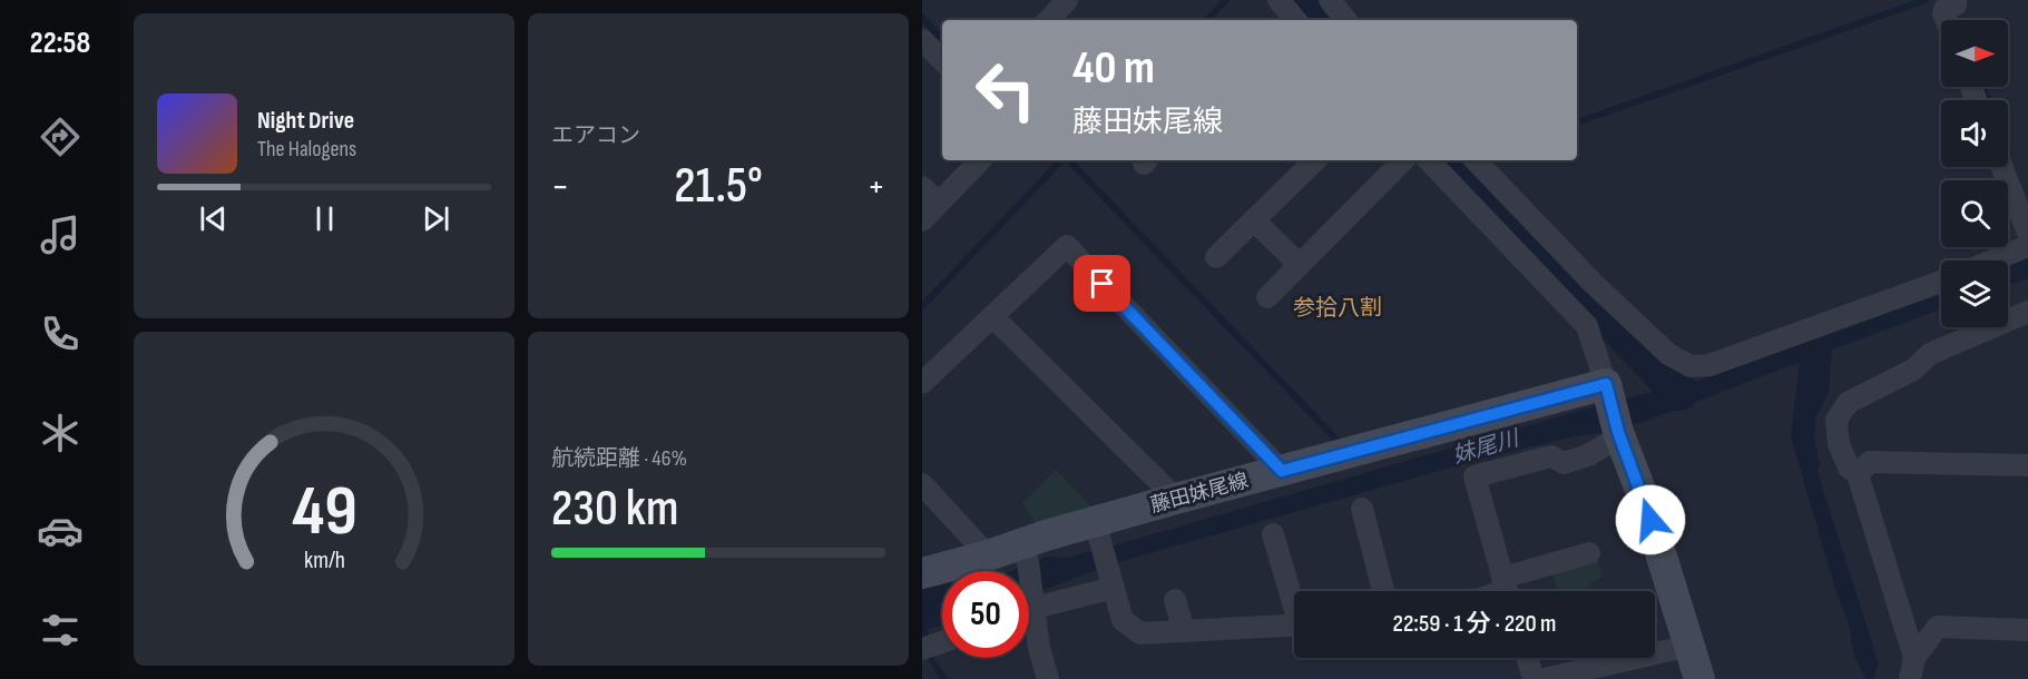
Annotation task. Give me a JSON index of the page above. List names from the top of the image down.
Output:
{
  "streets": {
    "main road": ["藤田妹尾線"]
  },
  "districts": ["参拾八割"],
  "water": ["妹尾川"],
  "north": "right",
  "page": {
    "tabs": "22:58",
    "tile": [
      "エアコン",
      ["航続距離 · 46%", "230 km"]
    ],
    "turn": ["40 m", "藤田妹尾線"],
    "song": ["Night Drive", "The Halogens"],
    "heat": ["−", "21.5°", "+"],
    "limit": "50",
    "trip": "22:59 · 1 分 · 220 m",
    "gauge": ["49", "km/h"]
  }
}
